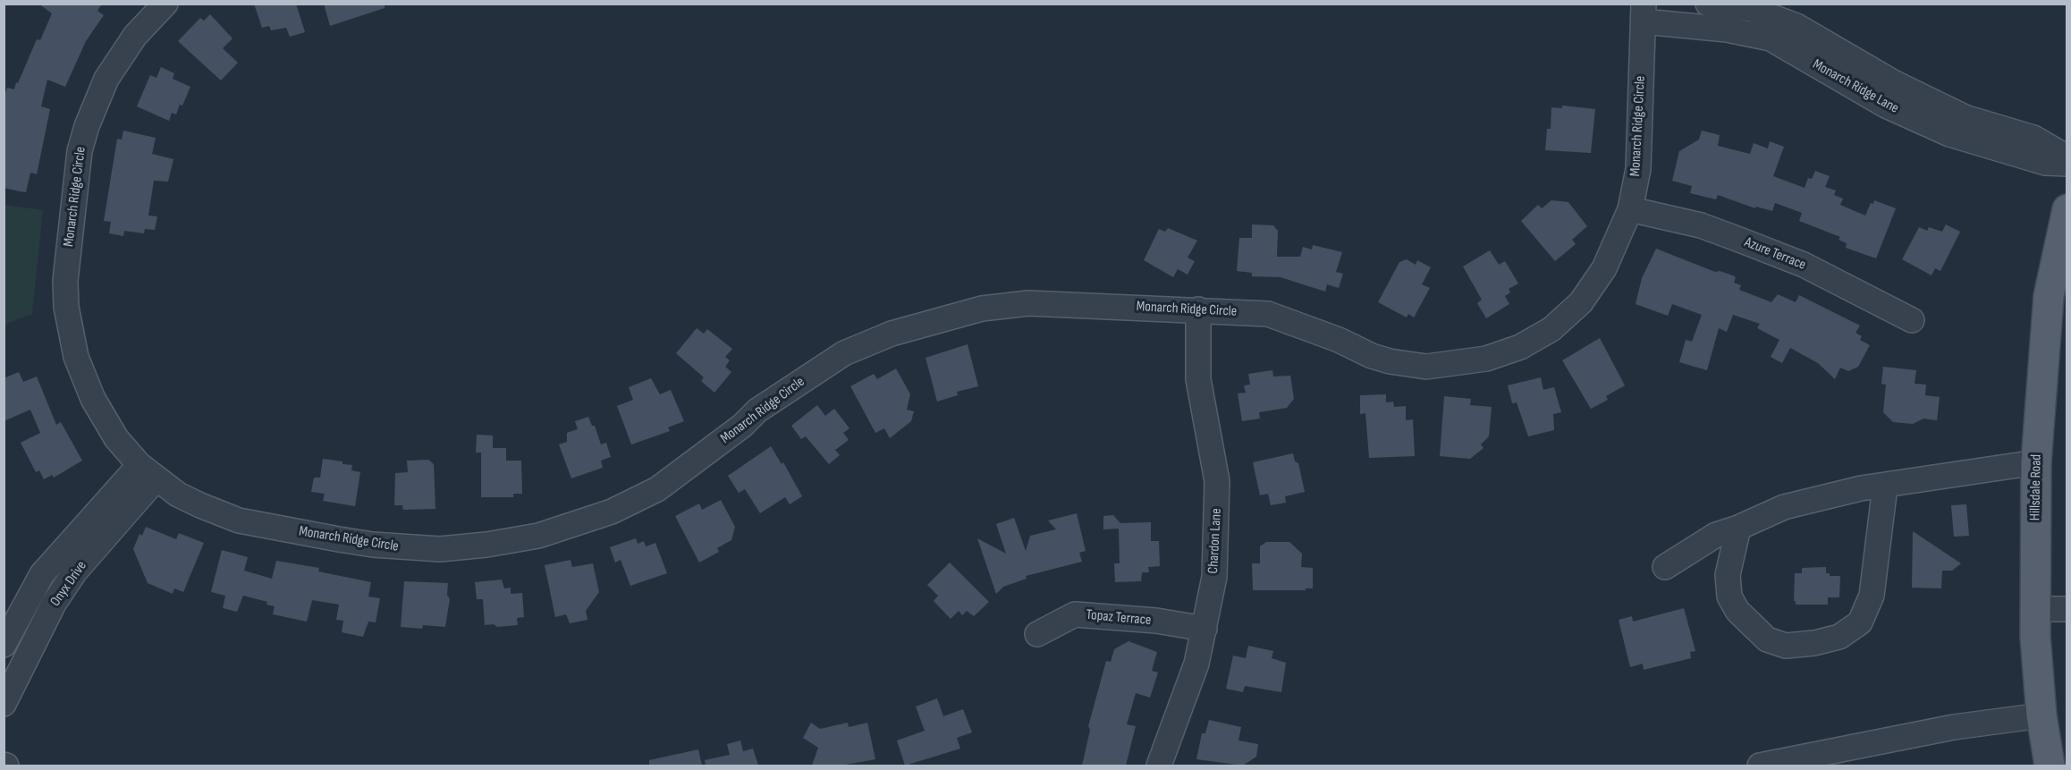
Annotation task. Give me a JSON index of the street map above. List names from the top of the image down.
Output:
{
  "streets": {
    "main road": ["Hillsdale Road"],
    "street": [
      "Monarch Ridge Lane",
      "Monarch Ridge Circle",
      "Azure Terrace",
      "Chardon Lane",
      "Onyx Drive",
      "Topaz Terrace"
    ]
  },
  "crossings": [
    ["Monarch Ridge Lane", "Monarch Ridge Circle"],
    ["Monarch Ridge Circle", "Azure Terrace"],
    ["Monarch Ridge Circle", "Chardon Lane"],
    ["Monarch Ridge Circle", "Onyx Drive"],
    ["Chardon Lane", "Topaz Terrace"]
  ]
}
